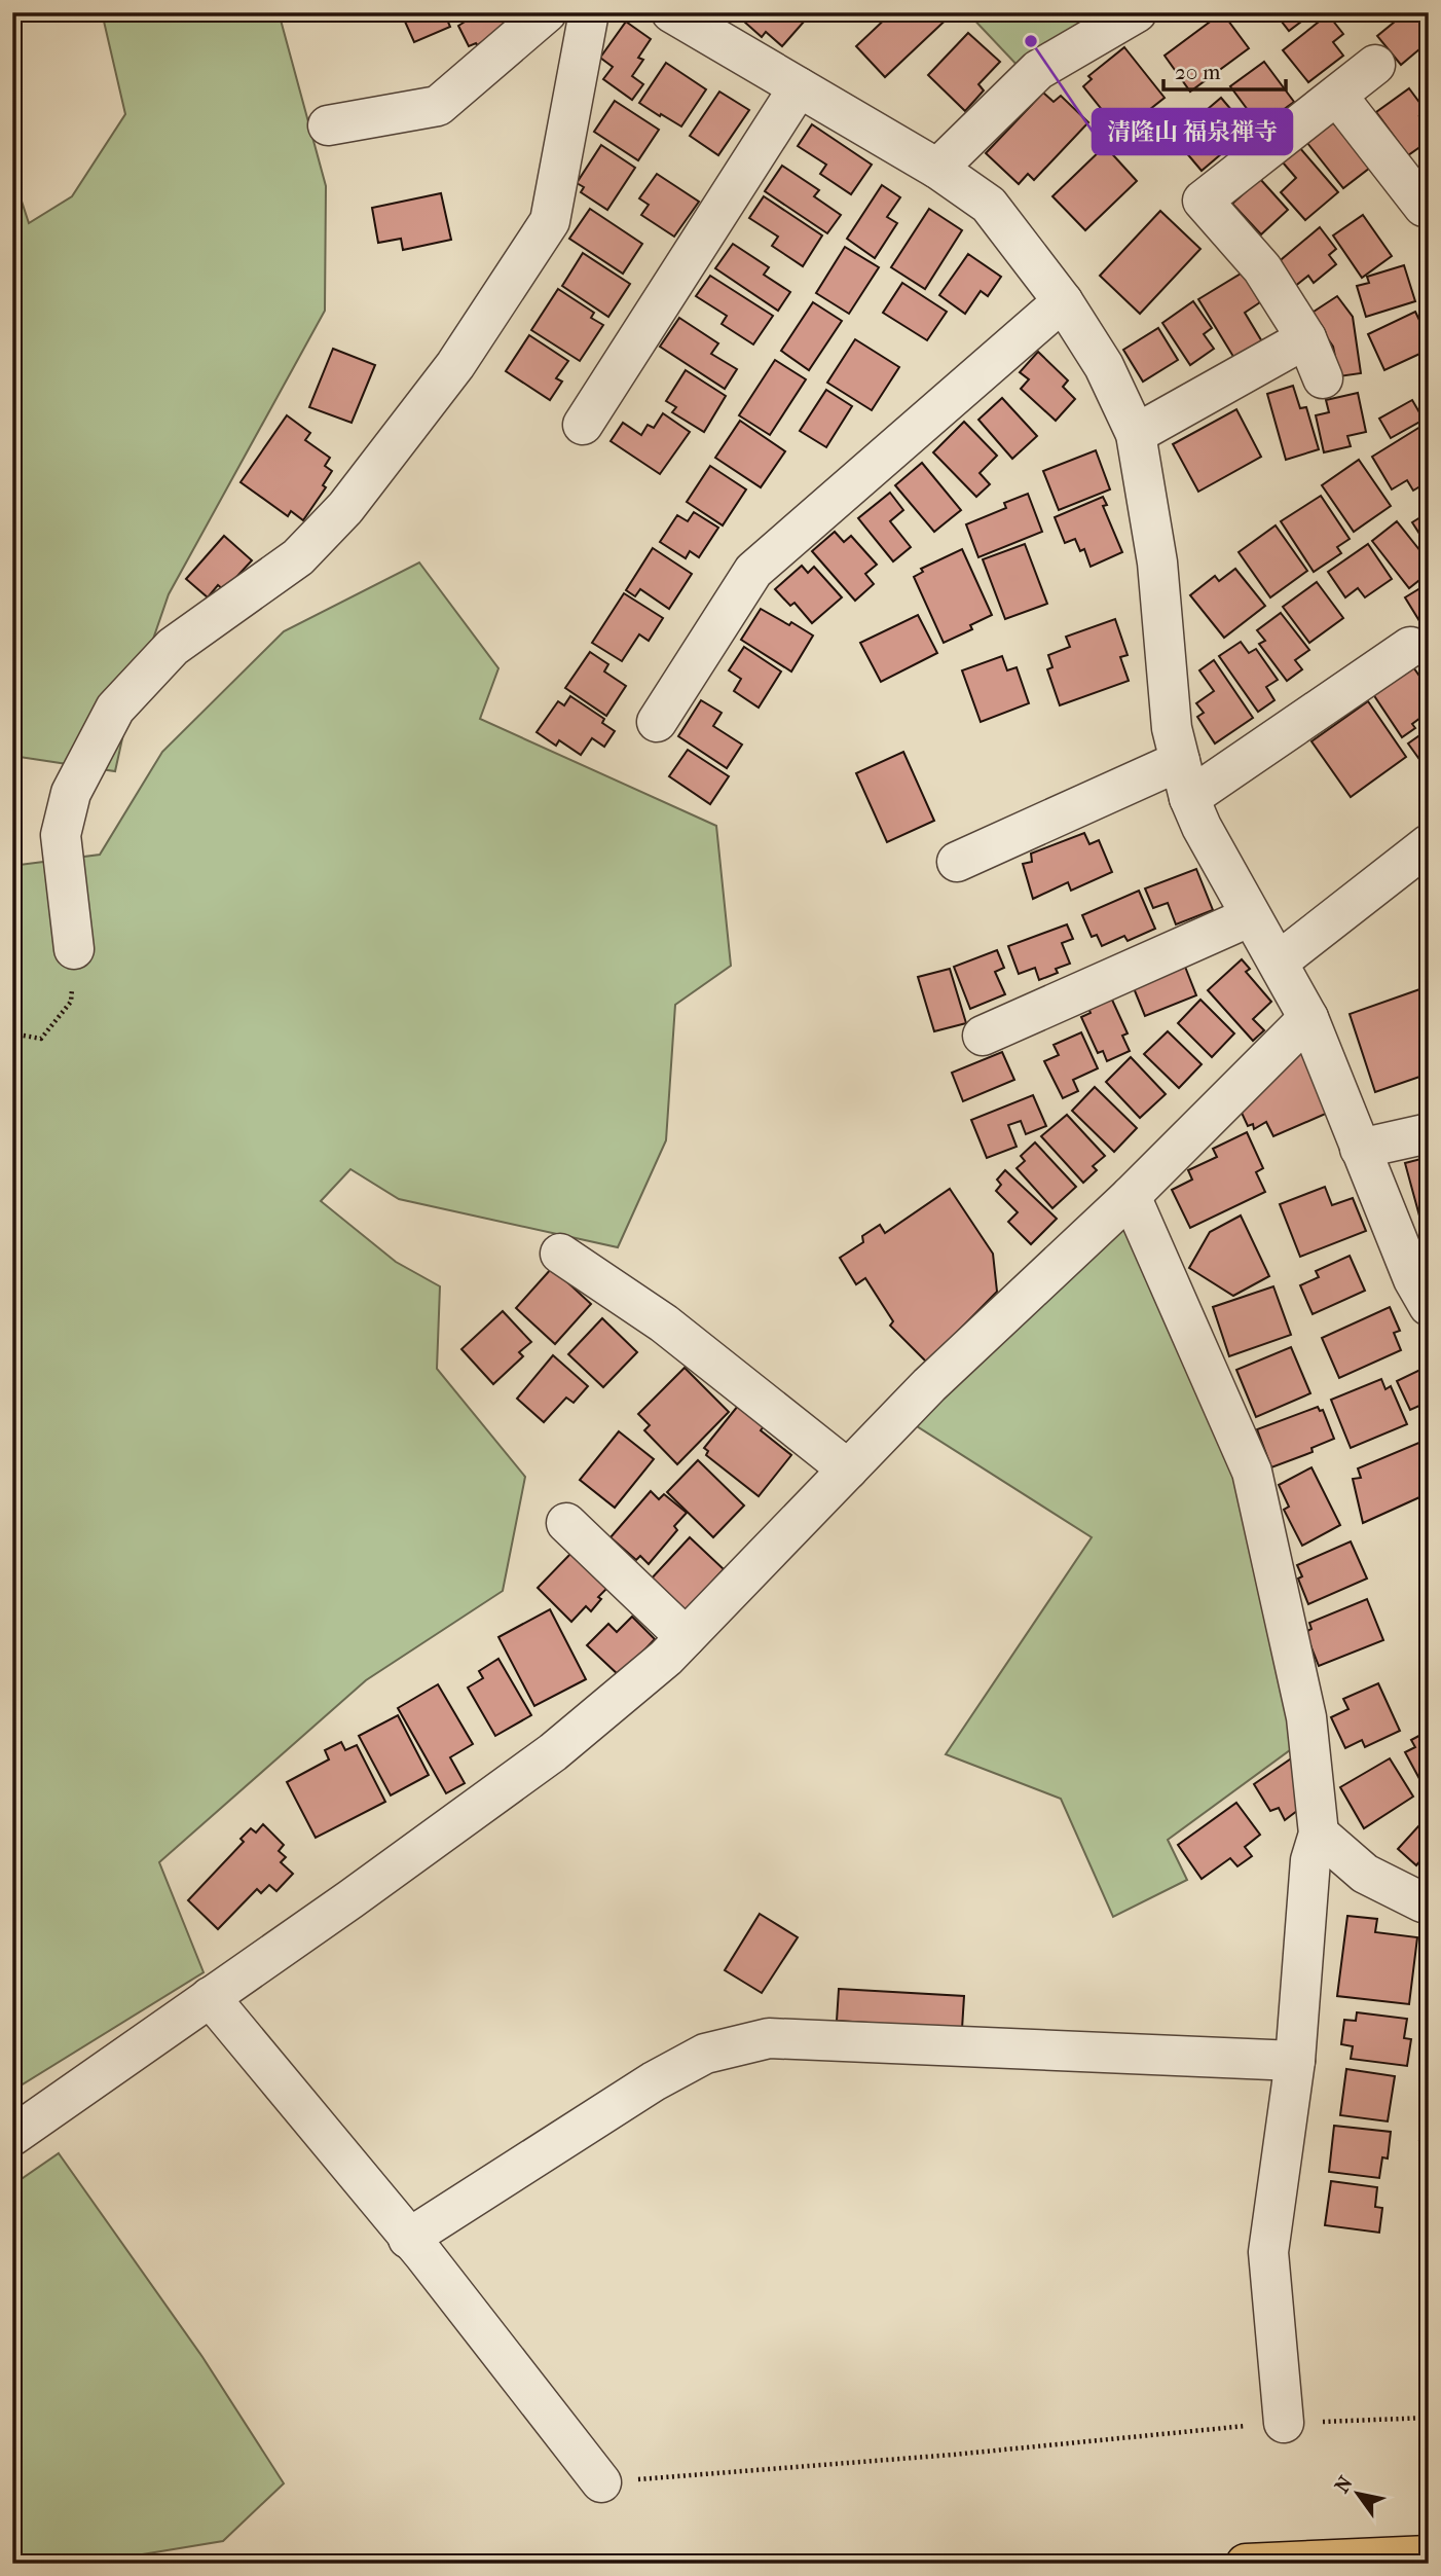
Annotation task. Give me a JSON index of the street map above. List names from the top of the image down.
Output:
{
  "places": ["清隆山 福泉禅寺"],
  "scale_bar": "20 m",
  "north": "top left"
}
